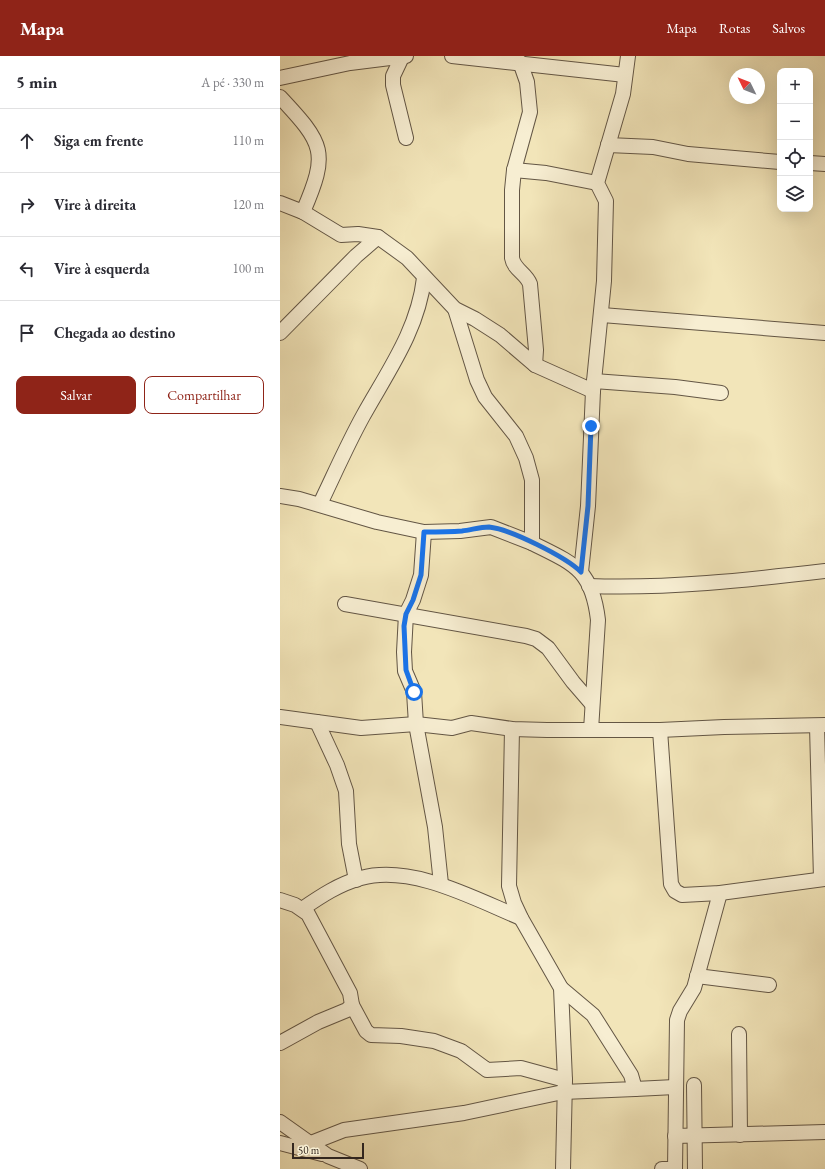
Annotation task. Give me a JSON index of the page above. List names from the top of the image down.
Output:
{
  "scale_bar": "50 m",
  "north": "top left",
  "page": {
    "header": "Mapa",
    "nav": ["Mapa", "Rotas", "Salvos"],
    "heading": ["5 min", "A pé · 330 m"],
    "map_buttons": ["+", "−"],
    "list": [
      ["Siga em frente", "110 m"],
      ["Vire à direita", "120 m"],
      ["Vire à esquerda", "100 m"],
      "Chegada ao destino"
    ],
    "buttons": ["Salvar", "Compartilhar"],
    "scale": "50 m"
  }
}
